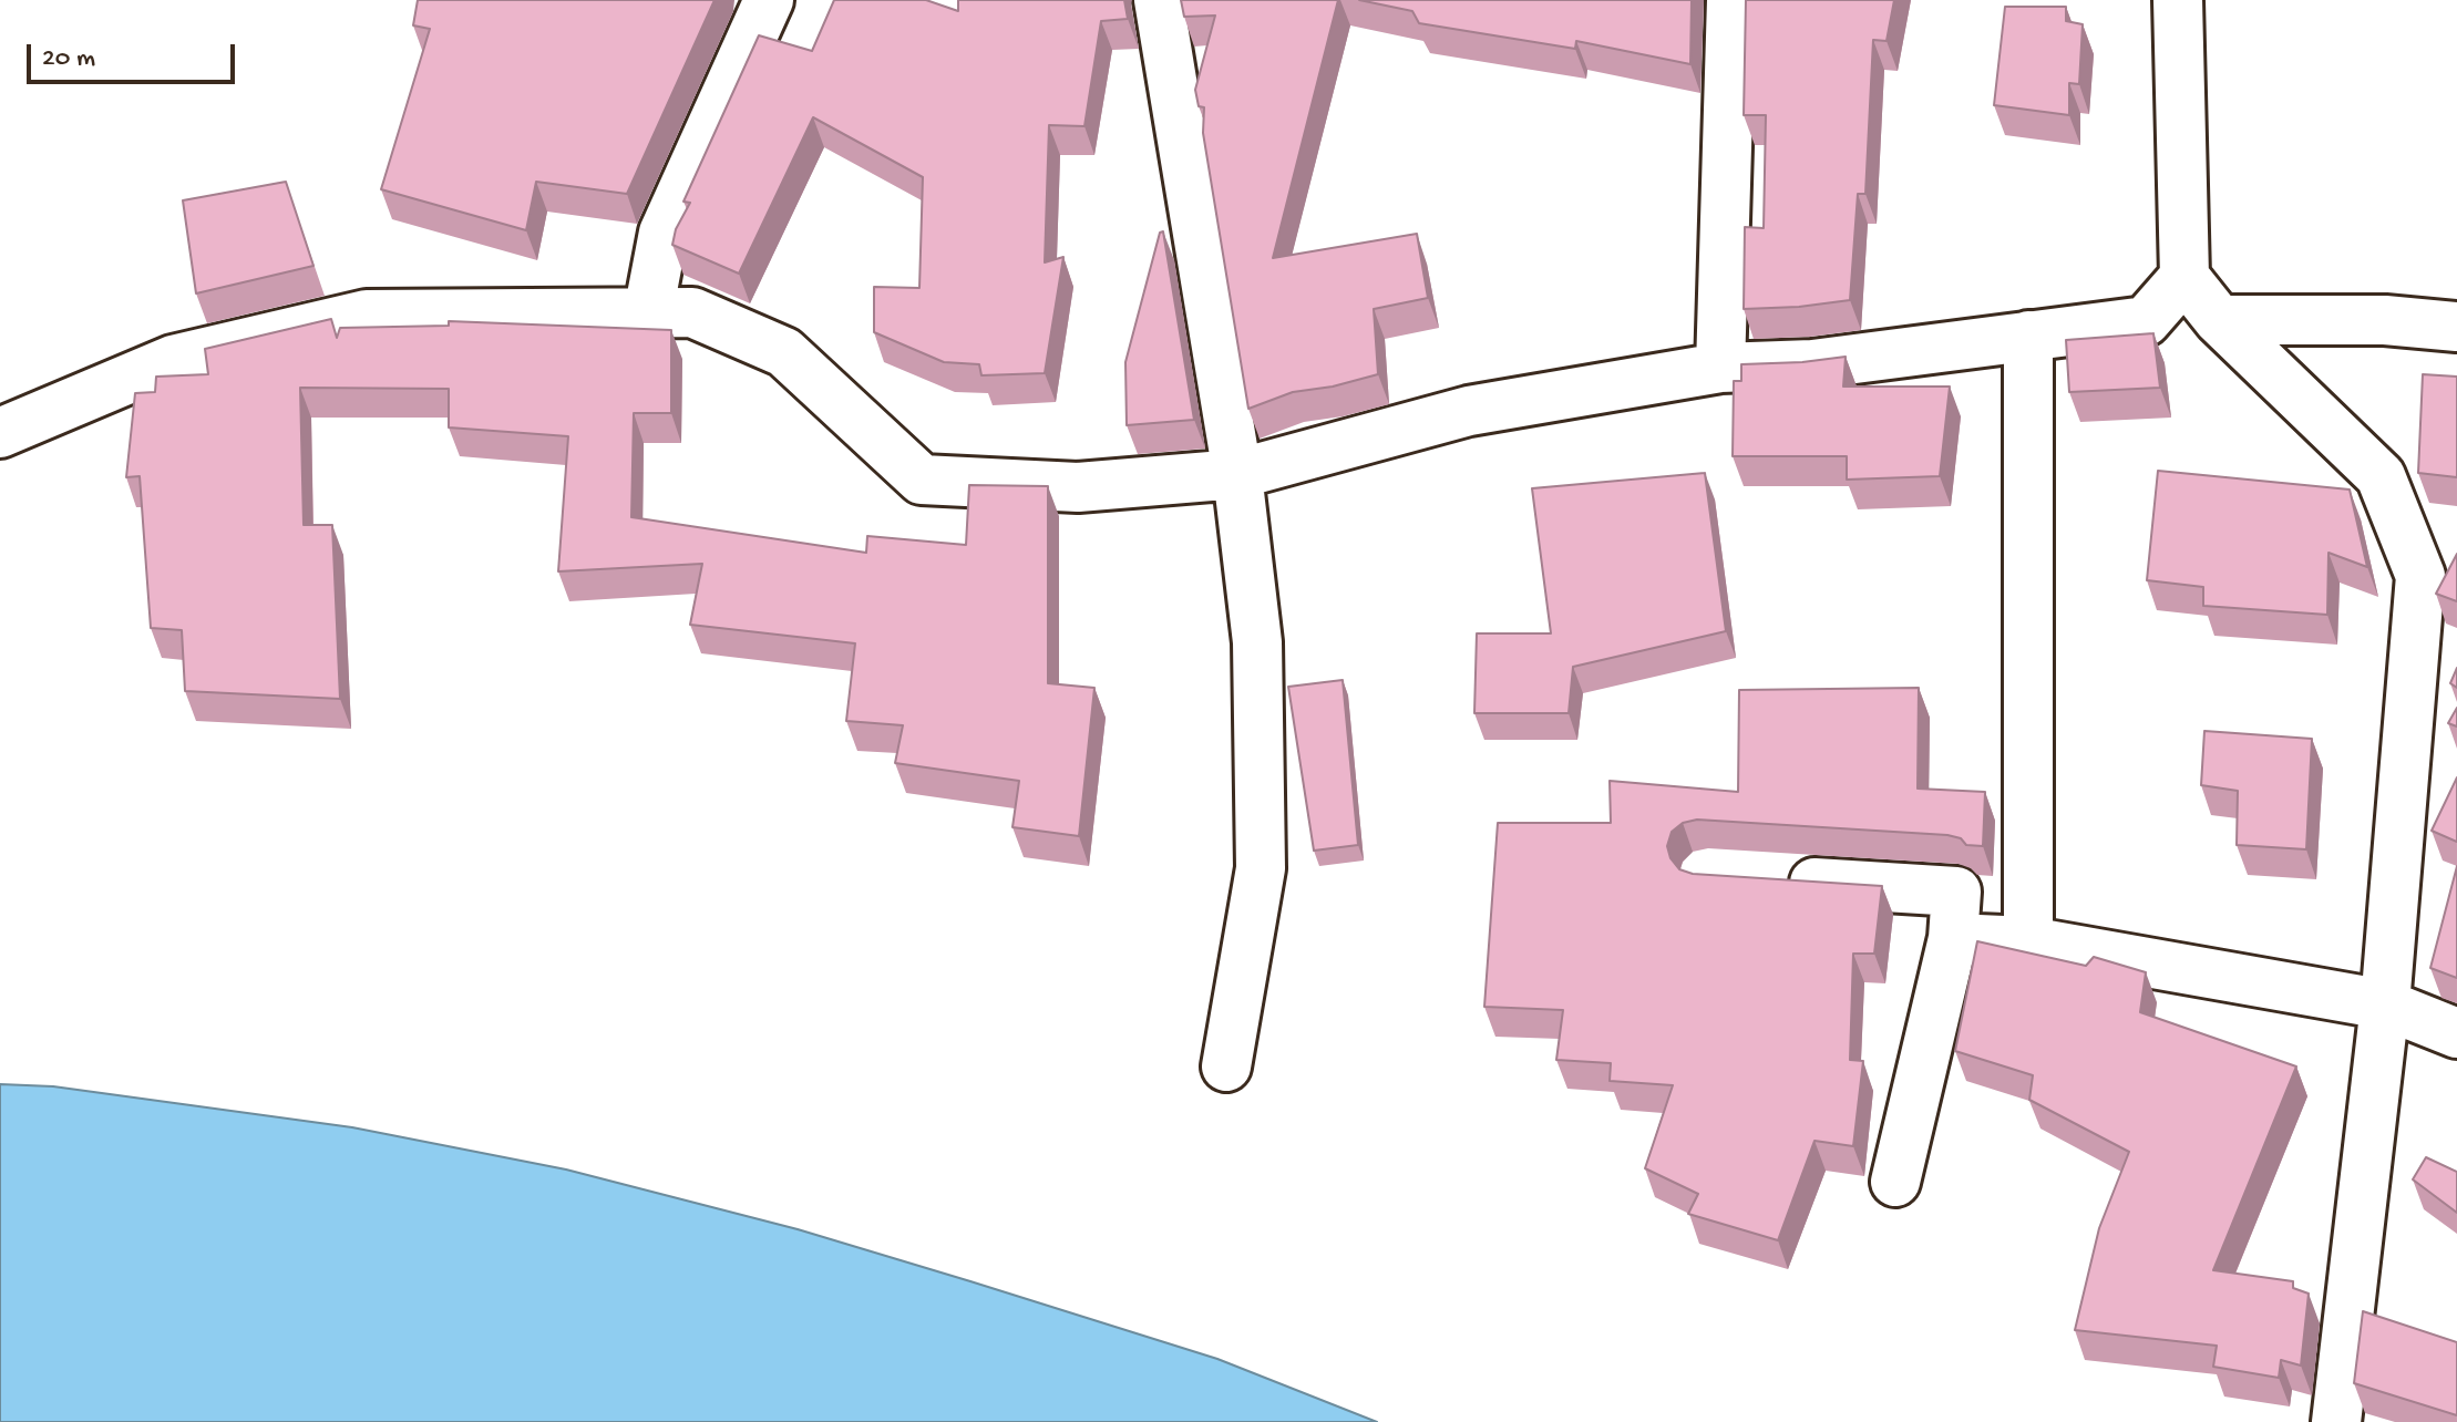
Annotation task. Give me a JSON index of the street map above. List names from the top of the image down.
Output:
{
  "scale_bar": "20 m"
}
